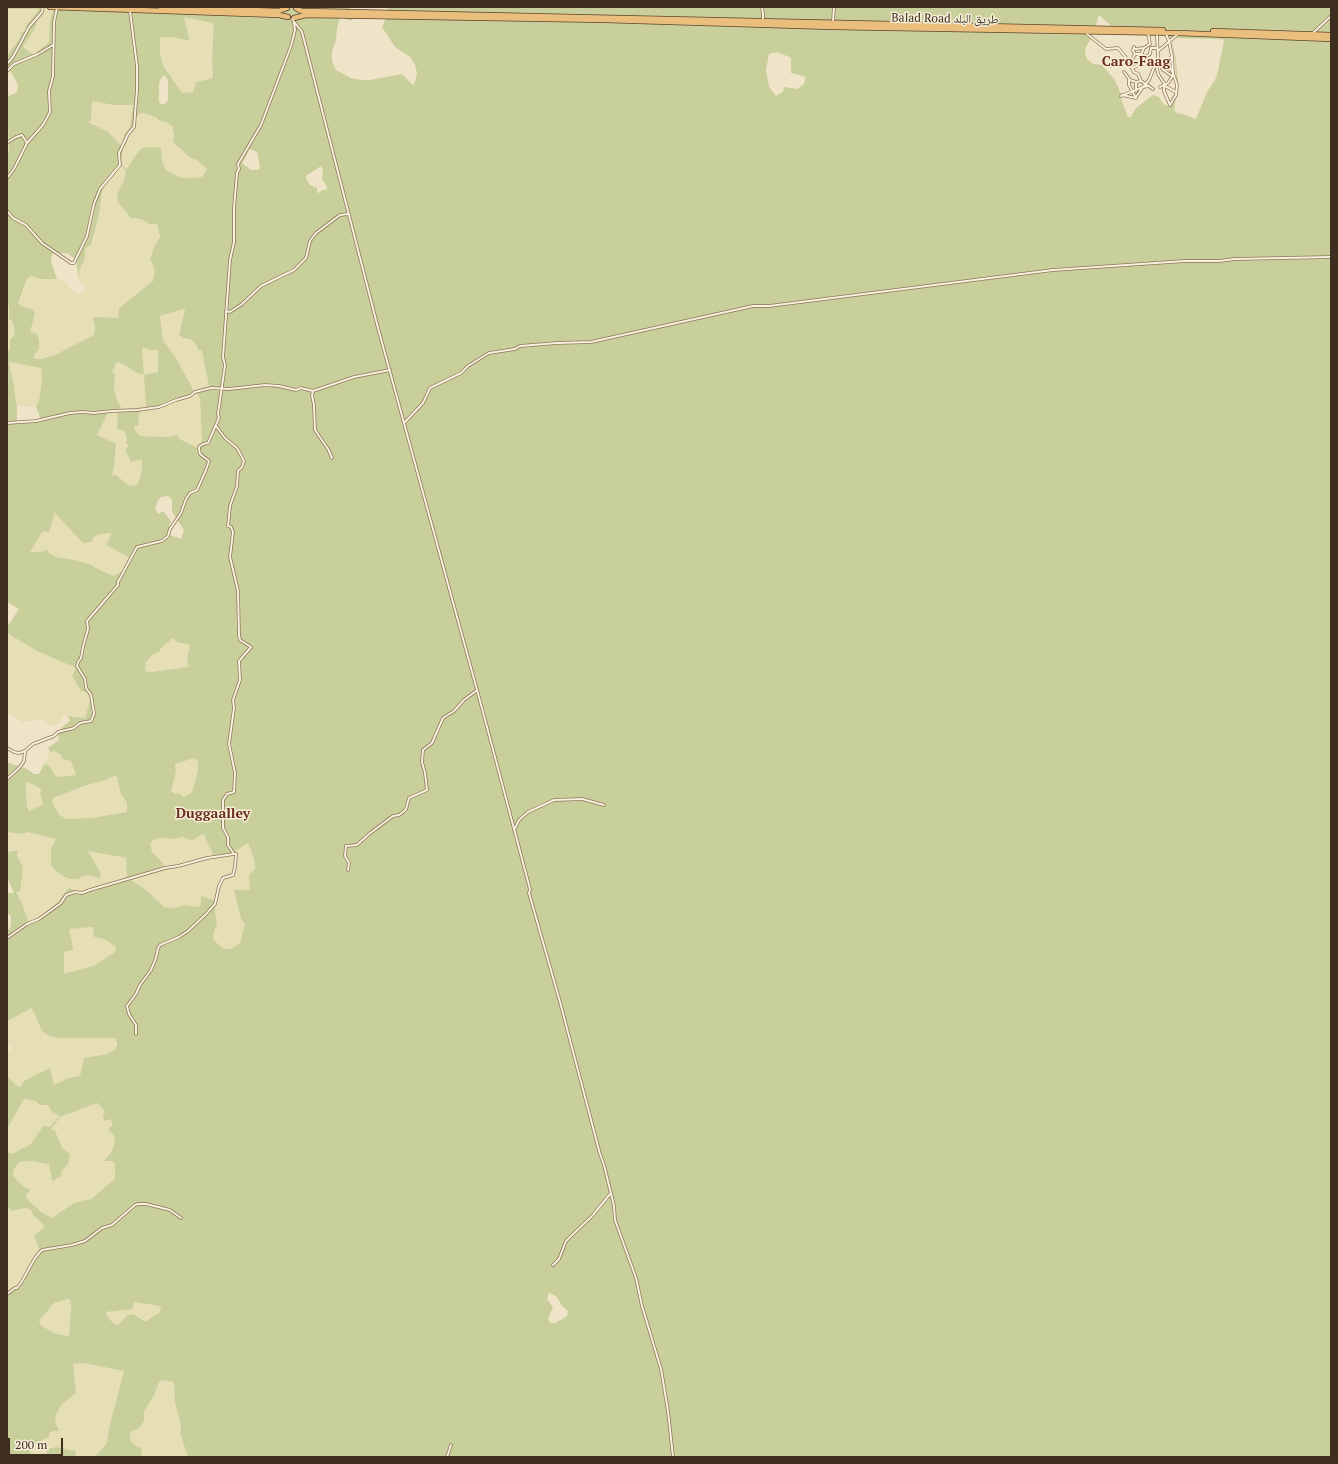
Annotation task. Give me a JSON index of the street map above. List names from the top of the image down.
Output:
{
  "streets": {
    "highway": ["Balad Road طريق البلد"]
  },
  "districts": ["Caro-Faag", "Duggaalley"],
  "scale_bar": "200 m"
}
